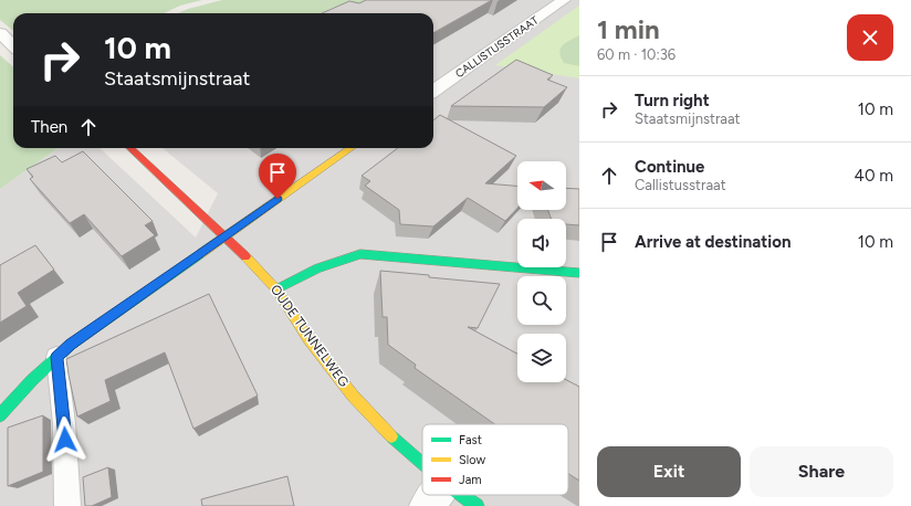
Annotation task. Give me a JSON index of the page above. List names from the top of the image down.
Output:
{
  "streets": {
    "street": ["CALLISTUSSTRAAT", "OUDE TUNNELWEG"]
  },
  "legend": ["Fast", "Slow", "Jam"],
  "north": "left",
  "page": {
    "heading": ["1 min", "60 m · 10:36"],
    "turn": ["10 m", "Staatsmijnstraat"],
    "list": [
      {
        "name": "Turn right",
        "note": "Staatsmijnstraat",
        "value": "10 m"
      },
      {
        "name": "Continue",
        "note": "Callistusstraat",
        "value": "40 m"
      },
      {
        "name": "Arrive at destination",
        "value": "10 m"
      }
    ],
    "then": "Then",
    "buttons": ["Exit", "Share"]
  }
}
